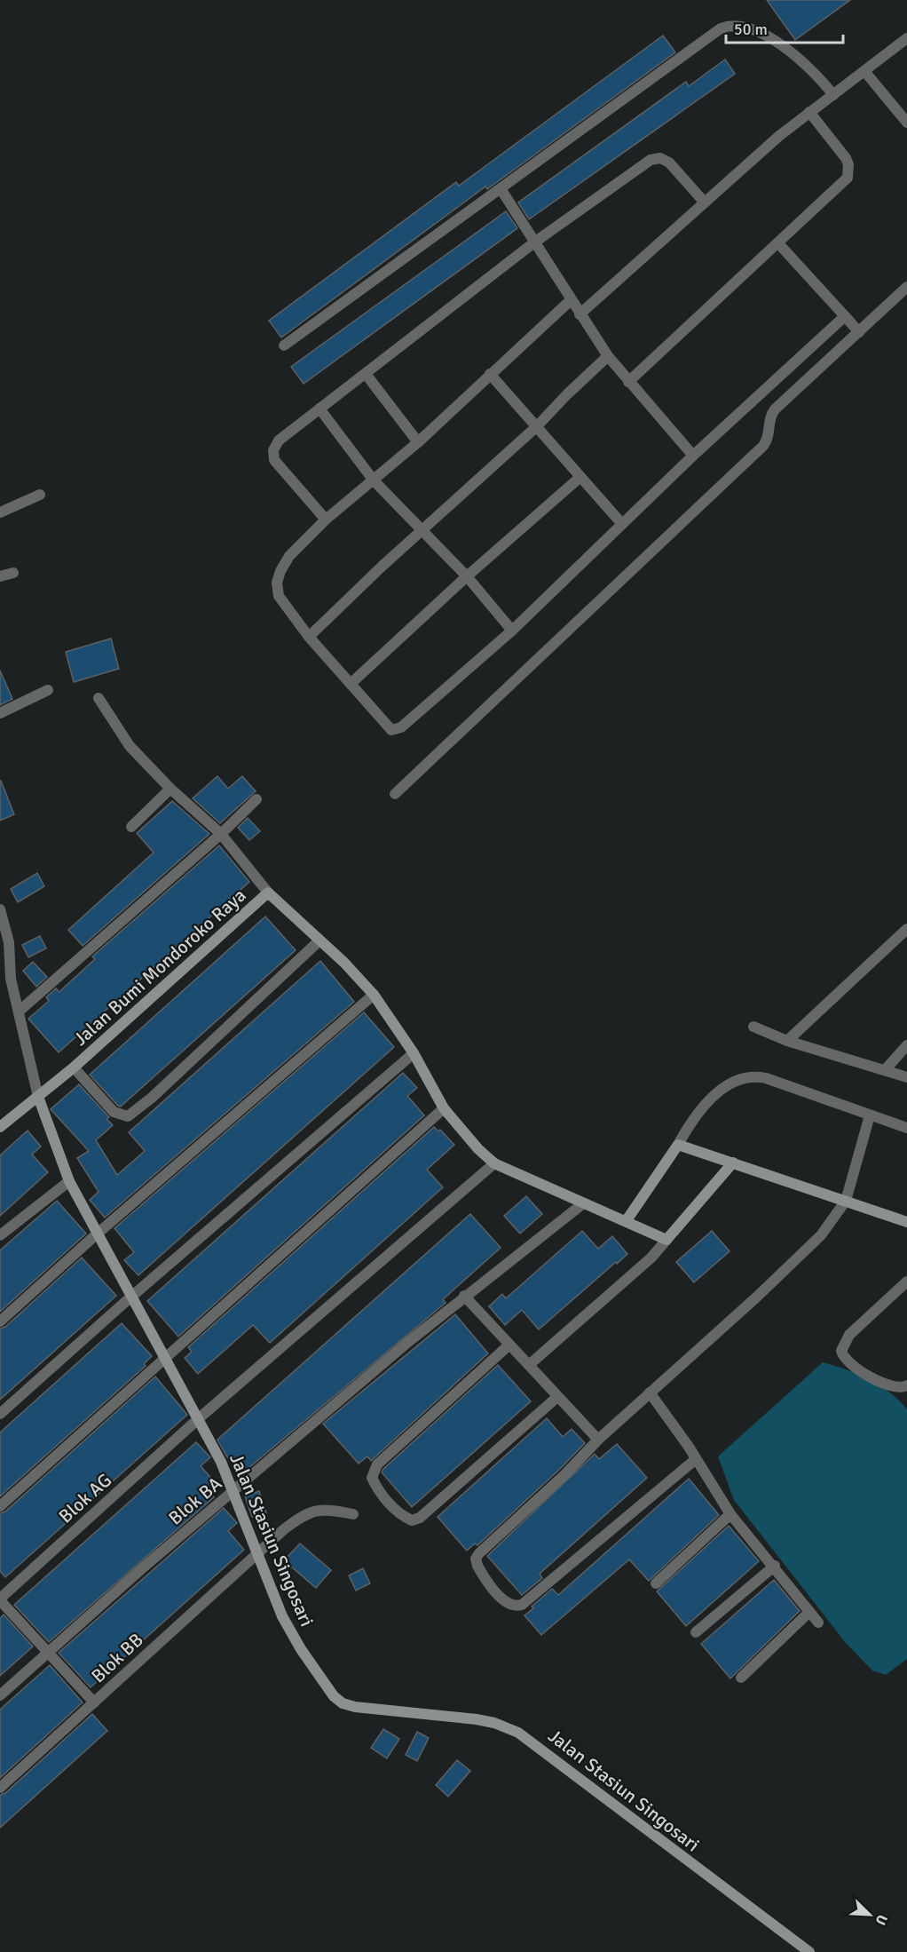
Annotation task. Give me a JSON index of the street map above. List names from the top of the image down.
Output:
{
  "streets": {
    "street": [
      "Jalan Bumi Mondoroko Raya",
      "Blok AG",
      "Blok BA",
      "Jalan Stasiun Singosari",
      "Blok BB"
    ]
  },
  "crossings": [
    ["Jalan Bumi Mondoroko Raya", "Blok AG"],
    ["Jalan Bumi Mondoroko Raya", "Blok BA"],
    ["Jalan Bumi Mondoroko Raya", "Jalan Stasiun Singosari"],
    ["Blok AG", "Jalan Stasiun Singosari"],
    ["Blok BA", "Jalan Stasiun Singosari"],
    ["Jalan Stasiun Singosari", "Blok BB"]
  ],
  "scale_bar": "50 m",
  "north": "bottom right"
}
